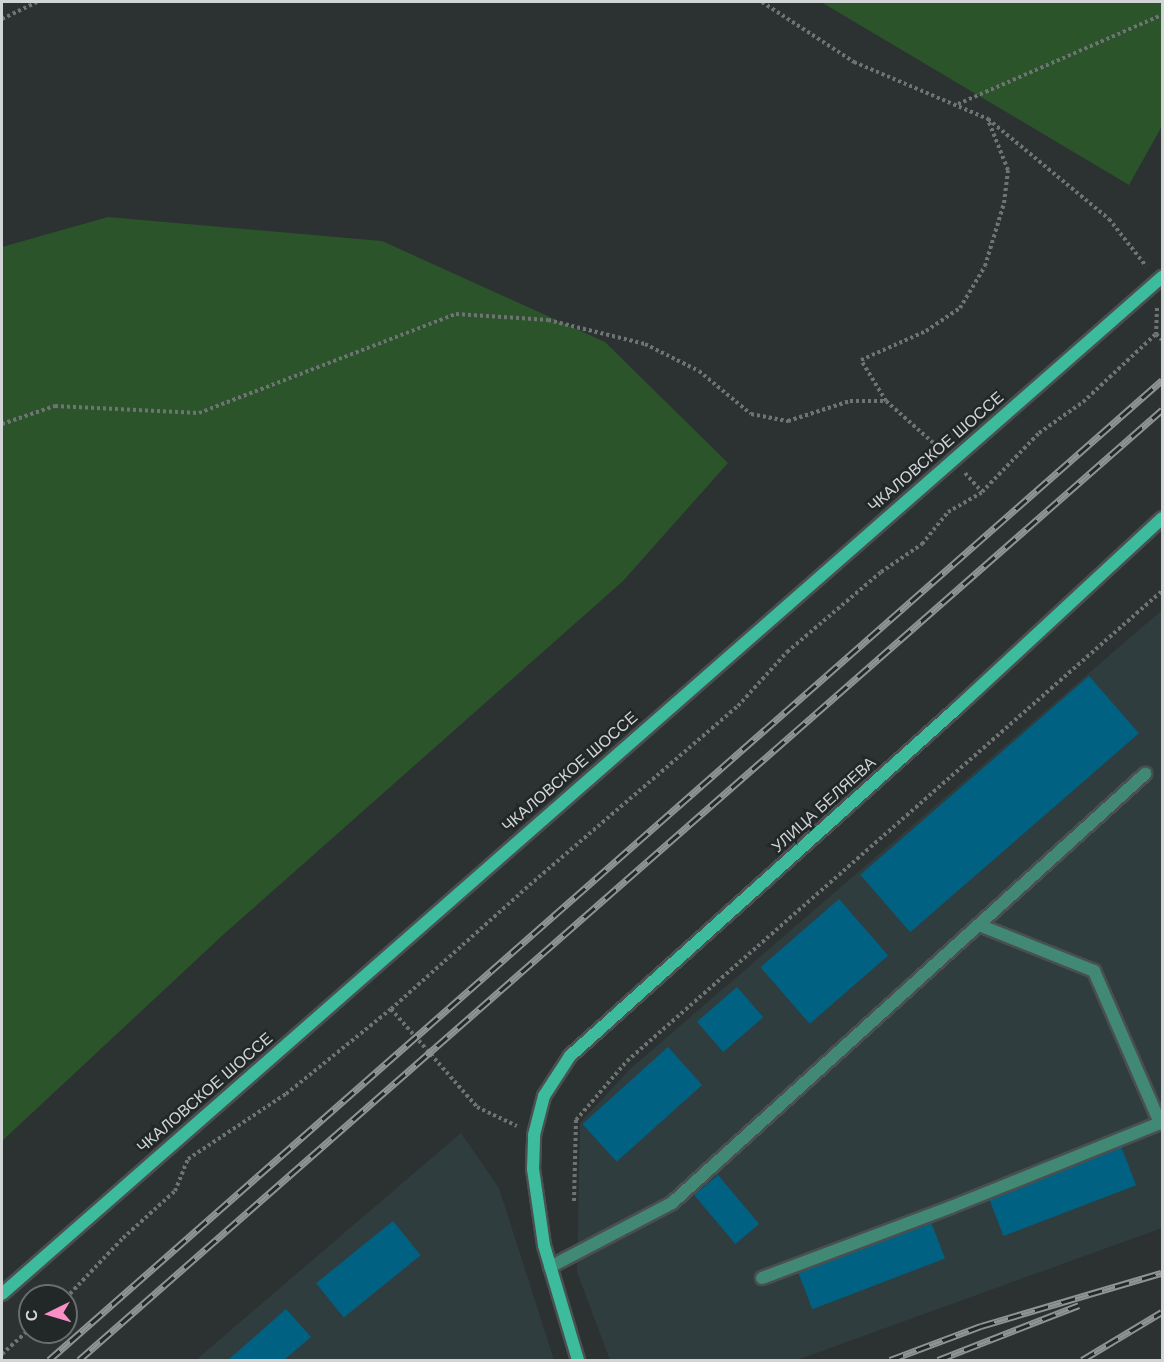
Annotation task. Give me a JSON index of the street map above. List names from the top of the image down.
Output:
{
  "streets": {
    "street": ["ЧКАЛОВСКОЕ ШОССЕ", "УЛИЦА БЕЛЯЕВА"]
  },
  "north": "left"
}
